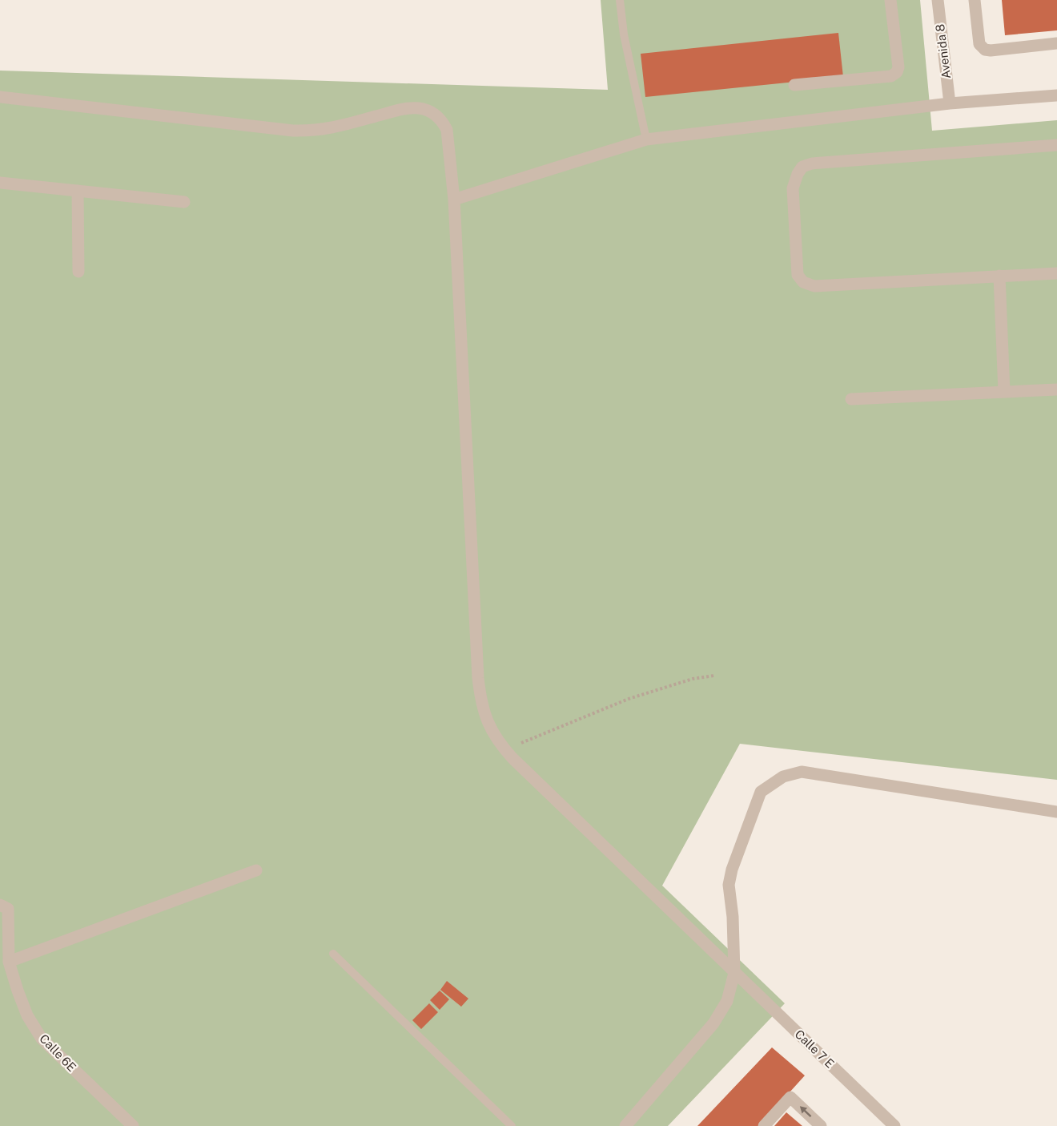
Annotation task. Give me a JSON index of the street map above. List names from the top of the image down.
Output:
{
  "streets": {
    "street": ["Avenida 8", "Calle 7 E", "Calle 6E"]
  }
}
